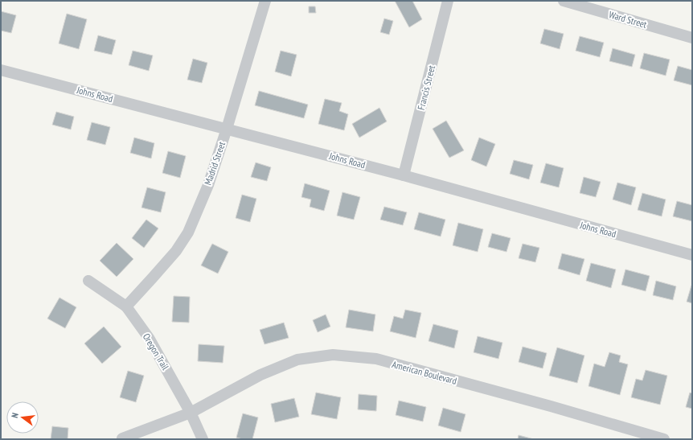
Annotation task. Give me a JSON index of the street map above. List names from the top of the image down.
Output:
{
  "streets": {
    "street": [
      "Ward Street",
      "Francis Street",
      "Johns Road",
      "Madrid Street",
      "Oregon Trail",
      "American Boulevard"
    ]
  },
  "crossings": [
    ["Francis Street", "Johns Road"],
    ["Johns Road", "Madrid Street"],
    ["Madrid Street", "Oregon Trail"],
    ["Oregon Trail", "American Boulevard"]
  ],
  "north": "left"
}
